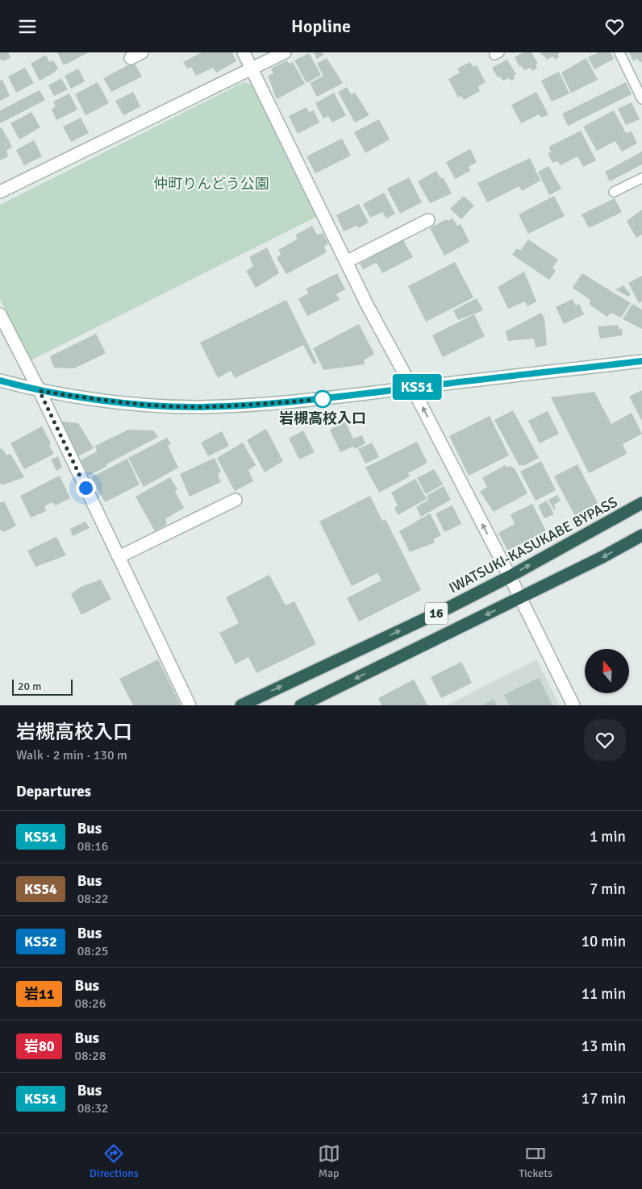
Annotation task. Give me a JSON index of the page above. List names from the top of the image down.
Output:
{
  "streets": {
    "highway": ["IWATSUKI-KASUKABE BYPASS", "16"]
  },
  "parks": ["仲町りんどう公園"],
  "places": ["岩槻高校入口"],
  "lines": ["bus line KS51"],
  "scale_bar": "20 m",
  "north": "top",
  "page": {
    "header": "Hopline",
    "on_map": "KS51",
    "scale": "20 m",
    "heading": [
      ["岩槻高校入口", "Walk · 2 min · 130 m"],
      "Departures"
    ],
    "list": [
      {
        "mark": "KS51",
        "name": "Bus",
        "note": "08:16",
        "value": "1 min"
      },
      {
        "mark": "KS54",
        "name": "Bus",
        "note": "08:22",
        "value": "7 min"
      },
      {
        "mark": "KS52",
        "name": "Bus",
        "note": "08:25",
        "value": "10 min"
      },
      {
        "mark": "岩11",
        "name": "Bus",
        "note": "08:26",
        "value": "11 min"
      },
      {
        "mark": "岩80",
        "name": "Bus",
        "note": "08:28",
        "value": "13 min"
      },
      {
        "mark": "KS51",
        "name": "Bus",
        "note": "08:32",
        "value": "17 min"
      }
    ],
    "tabs": ["Directions", "Map", "Tickets"]
  }
}
